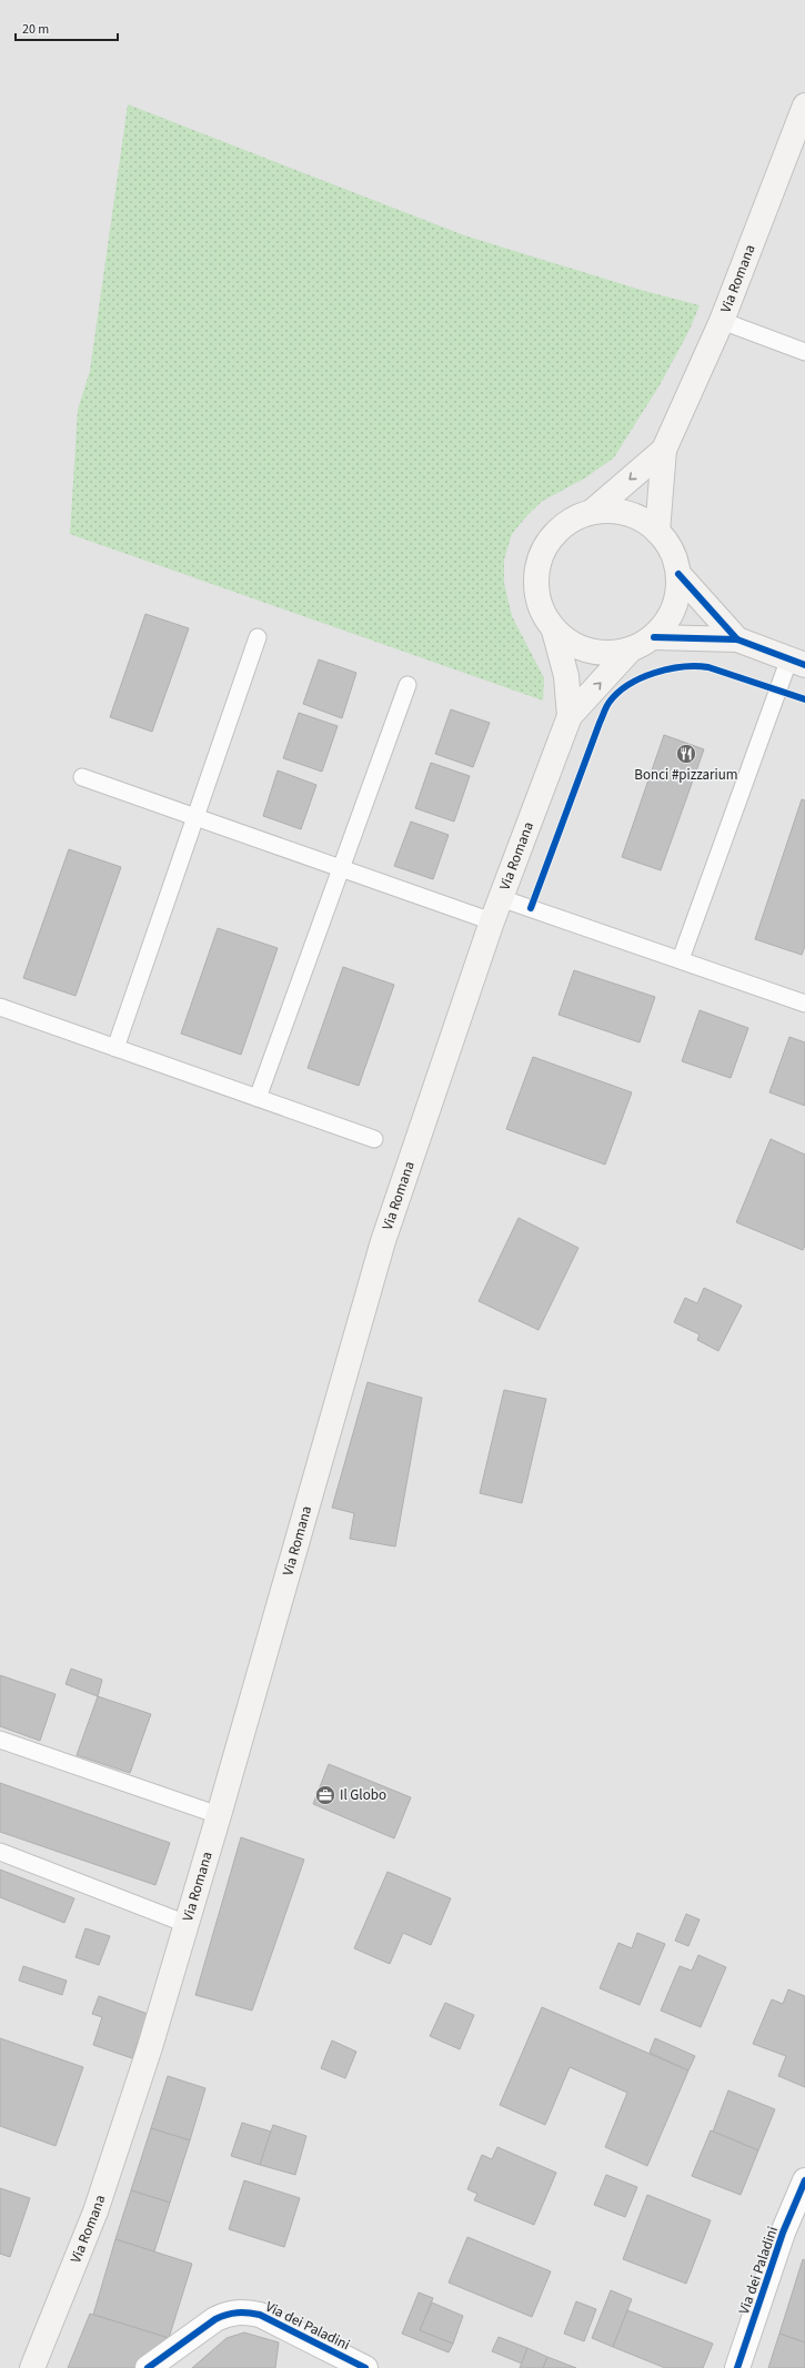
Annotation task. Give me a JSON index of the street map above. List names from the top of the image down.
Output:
{
  "streets": {
    "main road": ["Via Romana"],
    "street": ["Via dei Paladini"]
  },
  "places": {
    "restaurant": ["Bonci #pizzarium"],
    "office": ["Il Globo"]
  },
  "scale_bar": "20 m"
}
